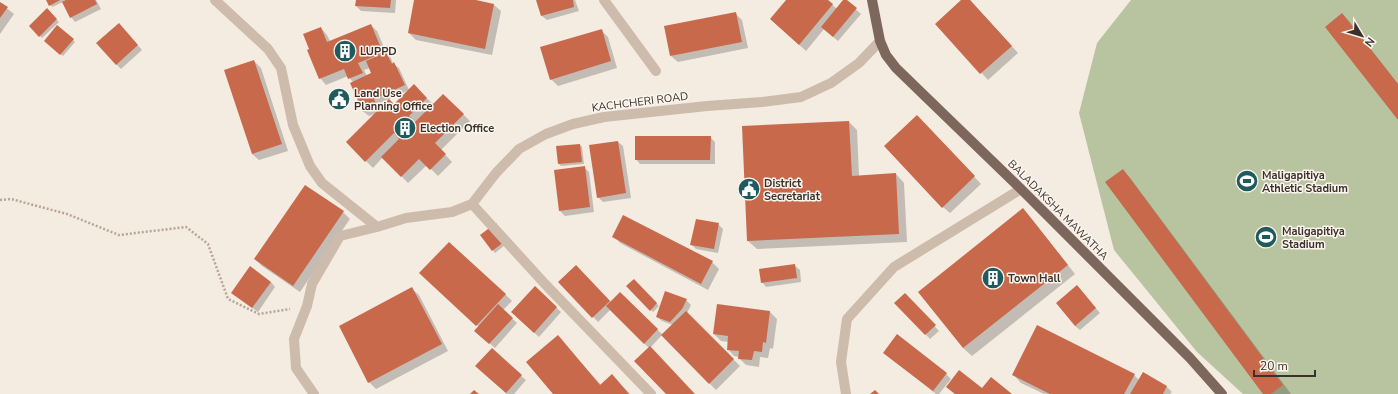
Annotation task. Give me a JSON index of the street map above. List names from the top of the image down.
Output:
{
  "streets": {
    "main road": ["BALADAKSHA MAWATHA"],
    "street": ["KACHCHERI ROAD"]
  },
  "crossings": [
    ["KACHCHERI ROAD", "BALADAKSHA MAWATHA"]
  ],
  "places": {
    "building": ["LUPPD", "Election Office", "Town Hall"],
    "public building": ["Land Use Planning Office", "District Secretariat"],
    "sports": ["Maligapitiya Athletic Stadium", "Maligapitiya Stadium"]
  },
  "scale_bar": "20 m",
  "north": "bottom right"
}
